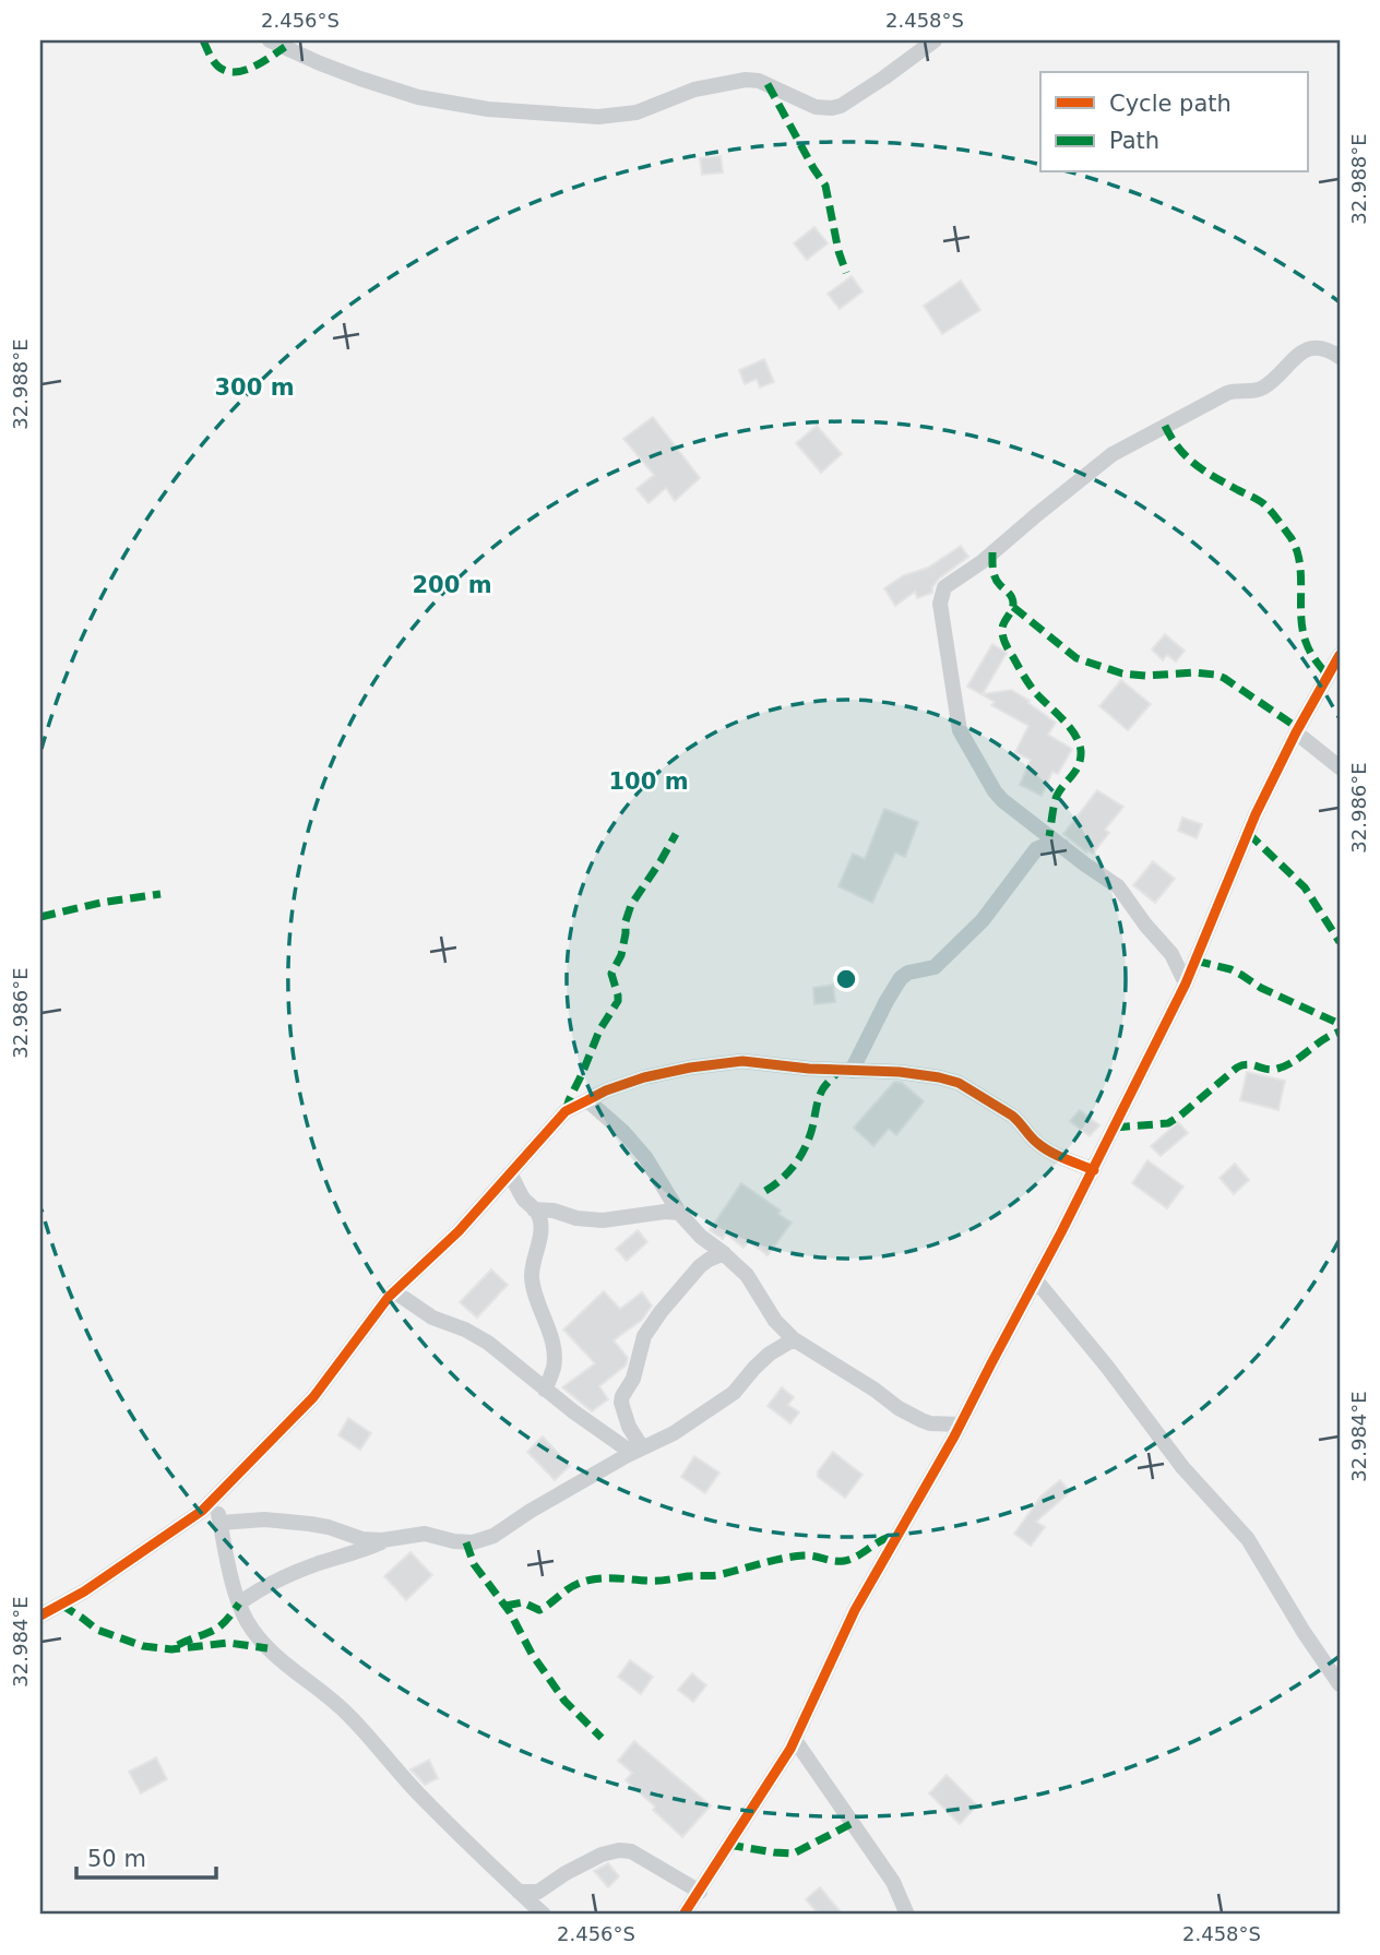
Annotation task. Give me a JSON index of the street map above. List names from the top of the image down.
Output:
{
  "legend": ["Cycle path", "Path"],
  "scale_bar": "50 m",
  "coordinates": [
    "2.456°S",
    "2.458°S",
    "32.988°E",
    "32.986°E",
    "32.984°E"
  ],
  "rings": ["300 m", "200 m", "100 m"]
}
